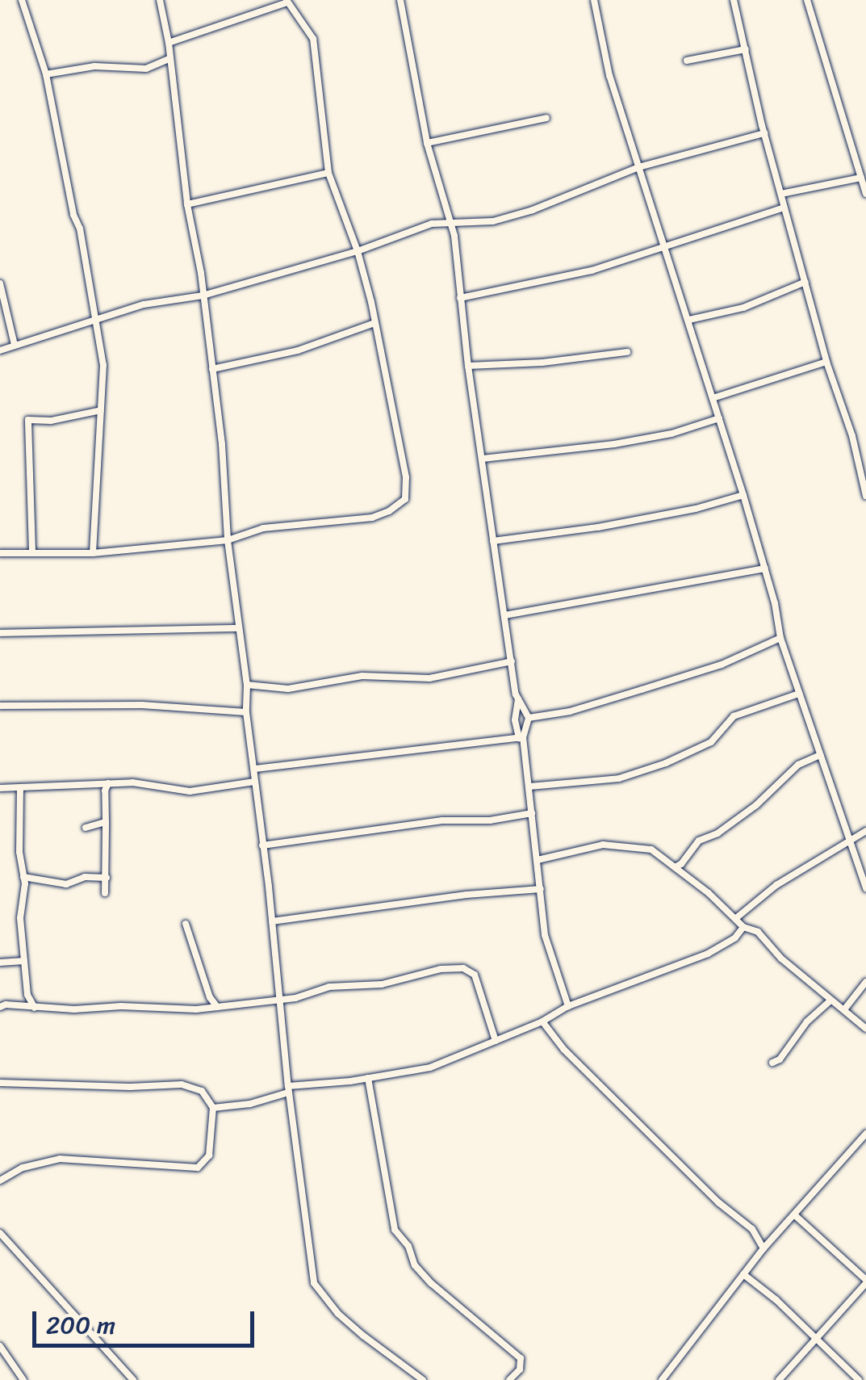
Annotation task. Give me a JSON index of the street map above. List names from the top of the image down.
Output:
{
  "scale_bar": "200 m"
}
